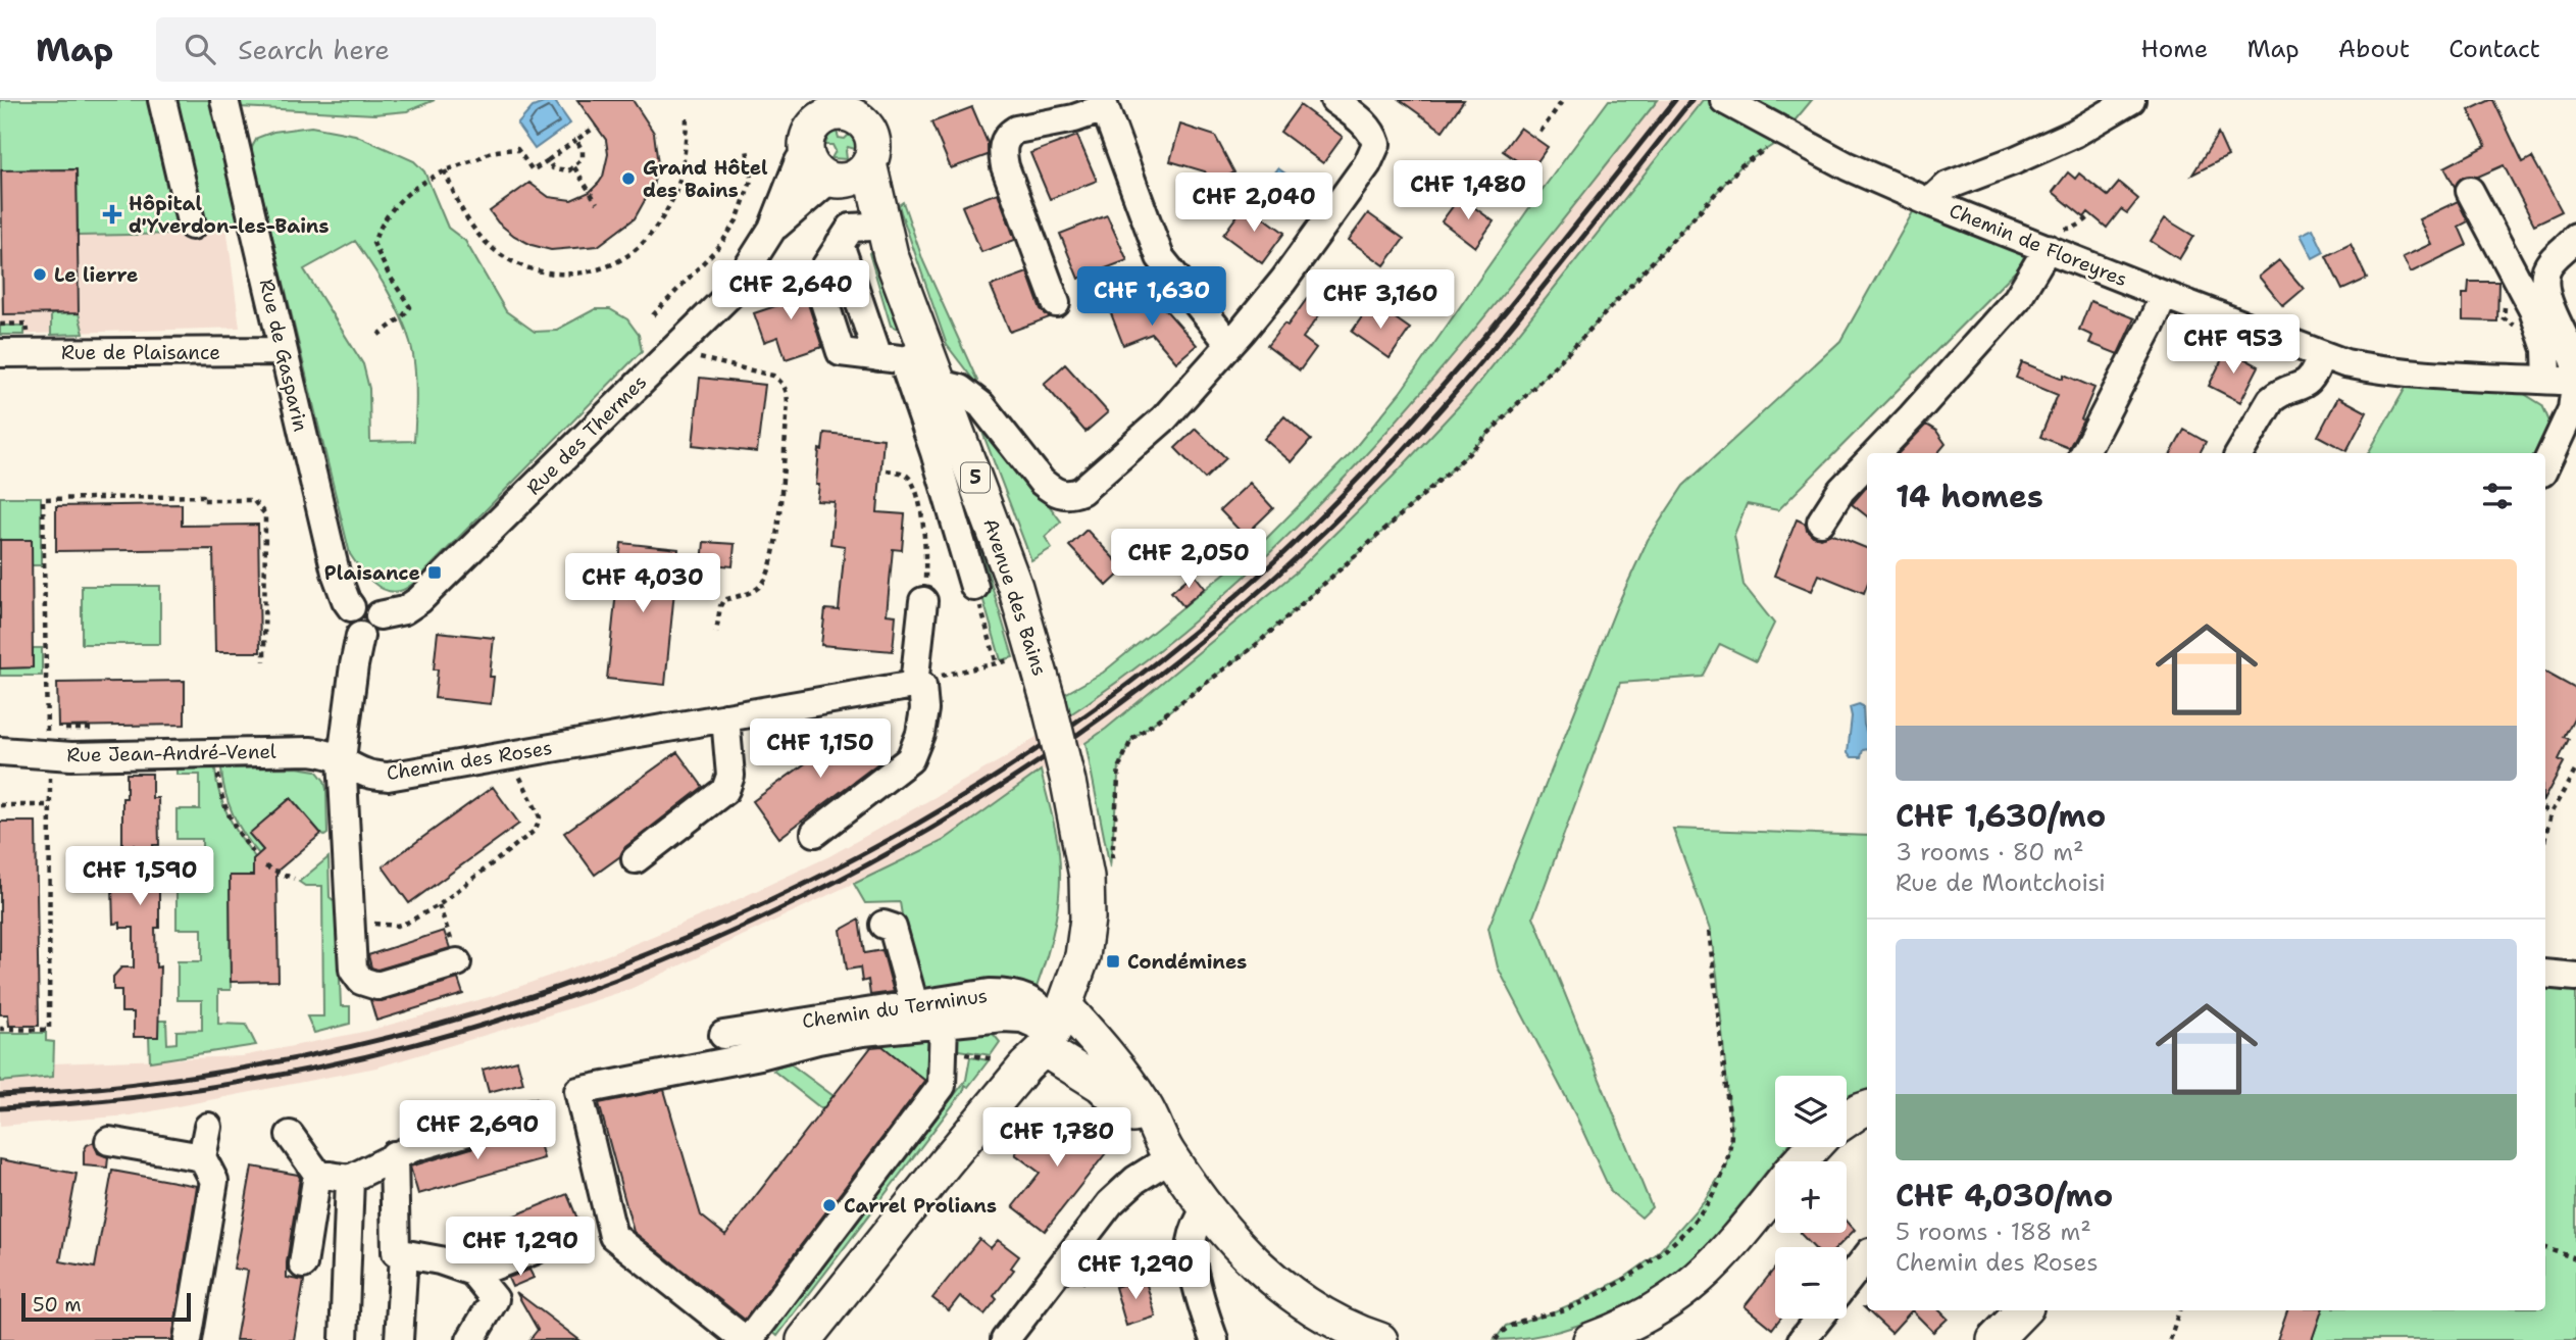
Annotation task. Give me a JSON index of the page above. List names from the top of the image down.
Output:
{
  "streets": {
    "main road": ["5", "Avenue des Bains"],
    "street": [
      "Chemin de Floreyres",
      "Rue de Plaisance",
      "Rue de Gasparin",
      "Rue des Thermes",
      "Rue Jean-André-Venel",
      "Chemin des Roses",
      "Chemin du Terminus"
    ]
  },
  "crossings": [
    ["Rue de Plaisance", "Rue de Gasparin"],
    ["Rue de Gasparin", "Rue des Thermes"],
    ["Rue des Thermes", "5"],
    ["5", "Avenue des Bains"],
    ["5", "Chemin du Terminus"],
    ["Avenue des Bains", "Chemin du Terminus"],
    ["Rue Jean-André-Venel", "Chemin des Roses"]
  ],
  "places": {
    "other": ["Grand Hôtel des Bains", "Le lierre", "Carrel Prolians"],
    "health": ["Hôpital d'Yverdon-les-Bains"],
    "transit": ["Plaisance", "Condémines"]
  },
  "scale_bar": "50 m",
  "page": {
    "header": "Map",
    "search": "Search here",
    "nav": [
      "Home",
      "Map",
      "About",
      "Contact"
    ],
    "price": [
      "CHF 1,480",
      "CHF 2,040",
      "CHF 2,640",
      "CHF 1,630",
      "CHF 3,160",
      "CHF 953",
      "CHF 2,050",
      "CHF 4,030",
      "CHF 1,150",
      "CHF 1,590",
      "CHF 2,690",
      "CHF 1,780",
      "CHF 1,290",
      "CHF 1,290"
    ],
    "heading": "14 homes",
    "list": [
      {
        "name": "CHF 1,630/mo",
        "note": "3 rooms · 80 m² · Rue de Montchoisi"
      },
      {
        "name": "CHF 4,030/mo",
        "note": "5 rooms · 188 m² · Chemin des Roses"
      }
    ],
    "map_buttons": ["+", "−"],
    "scale": "50 m"
  }
}
